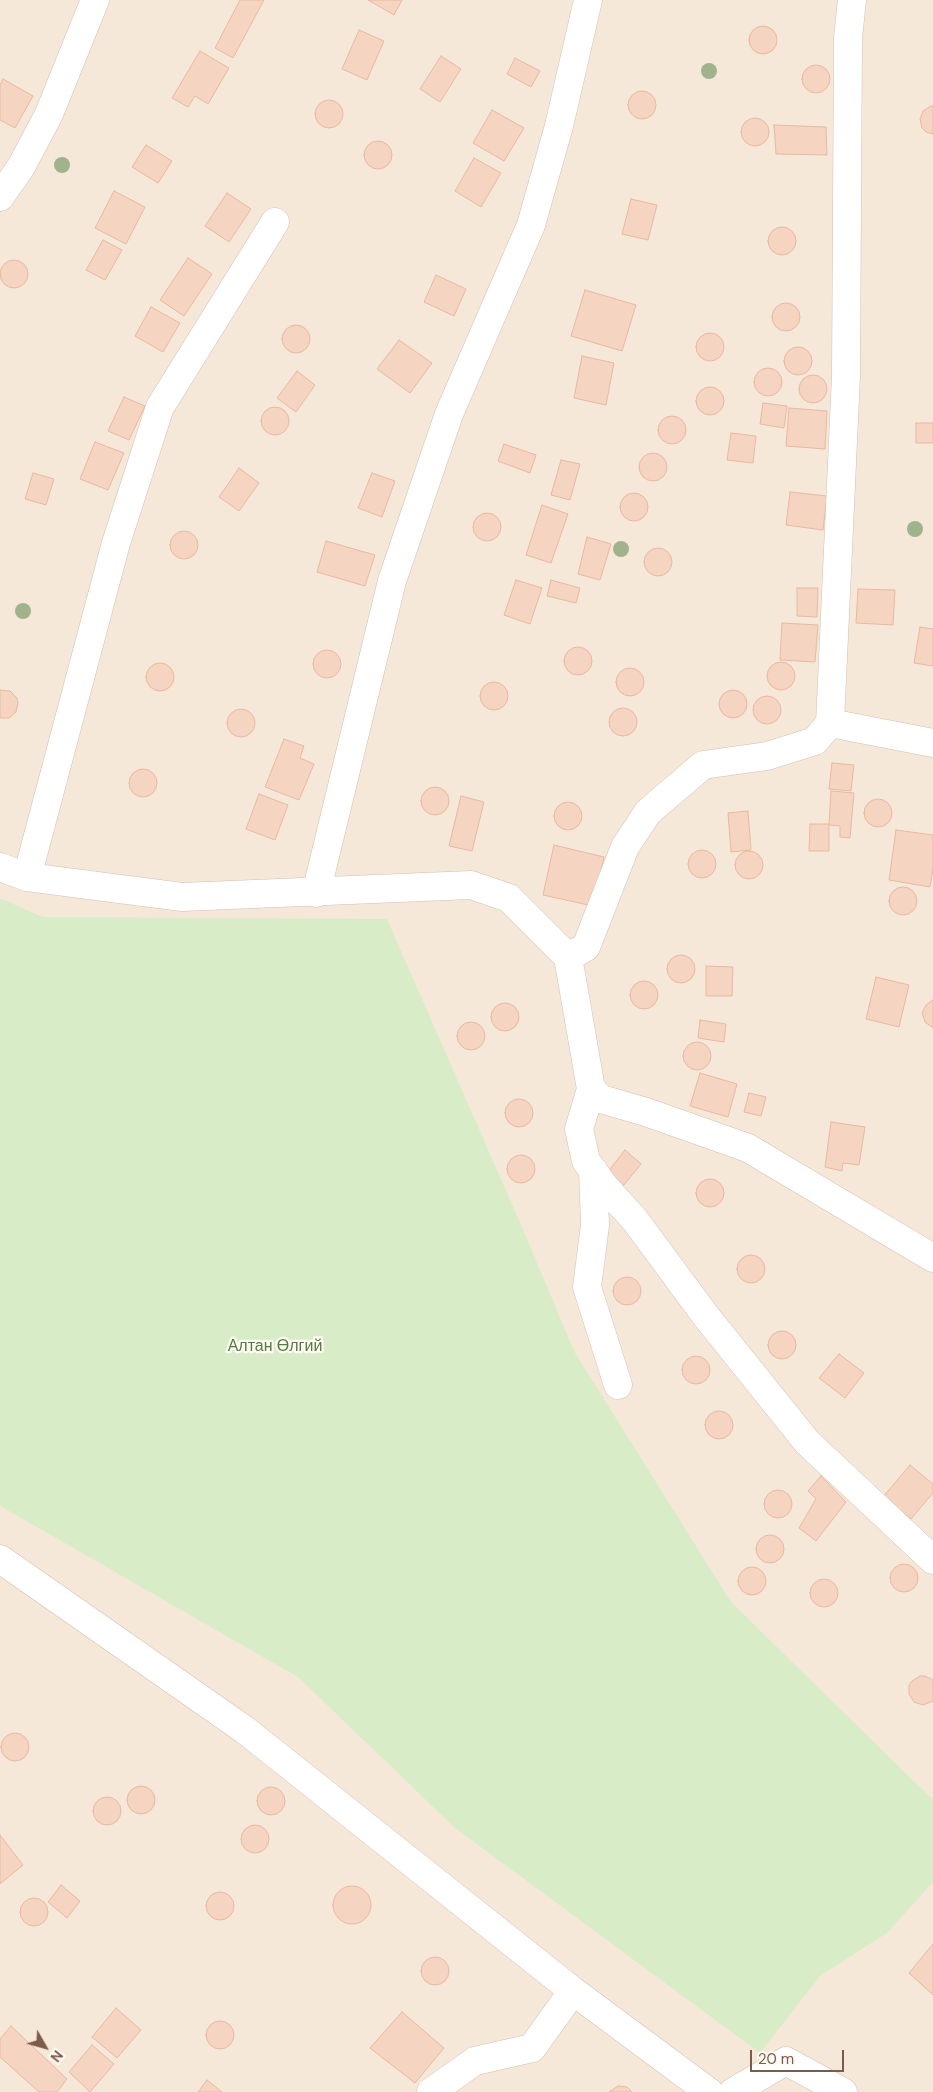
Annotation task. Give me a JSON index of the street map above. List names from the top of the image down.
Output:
{
  "parks": ["Алтан Өлгий"],
  "scale_bar": "20 m",
  "north": "bottom right"
}
